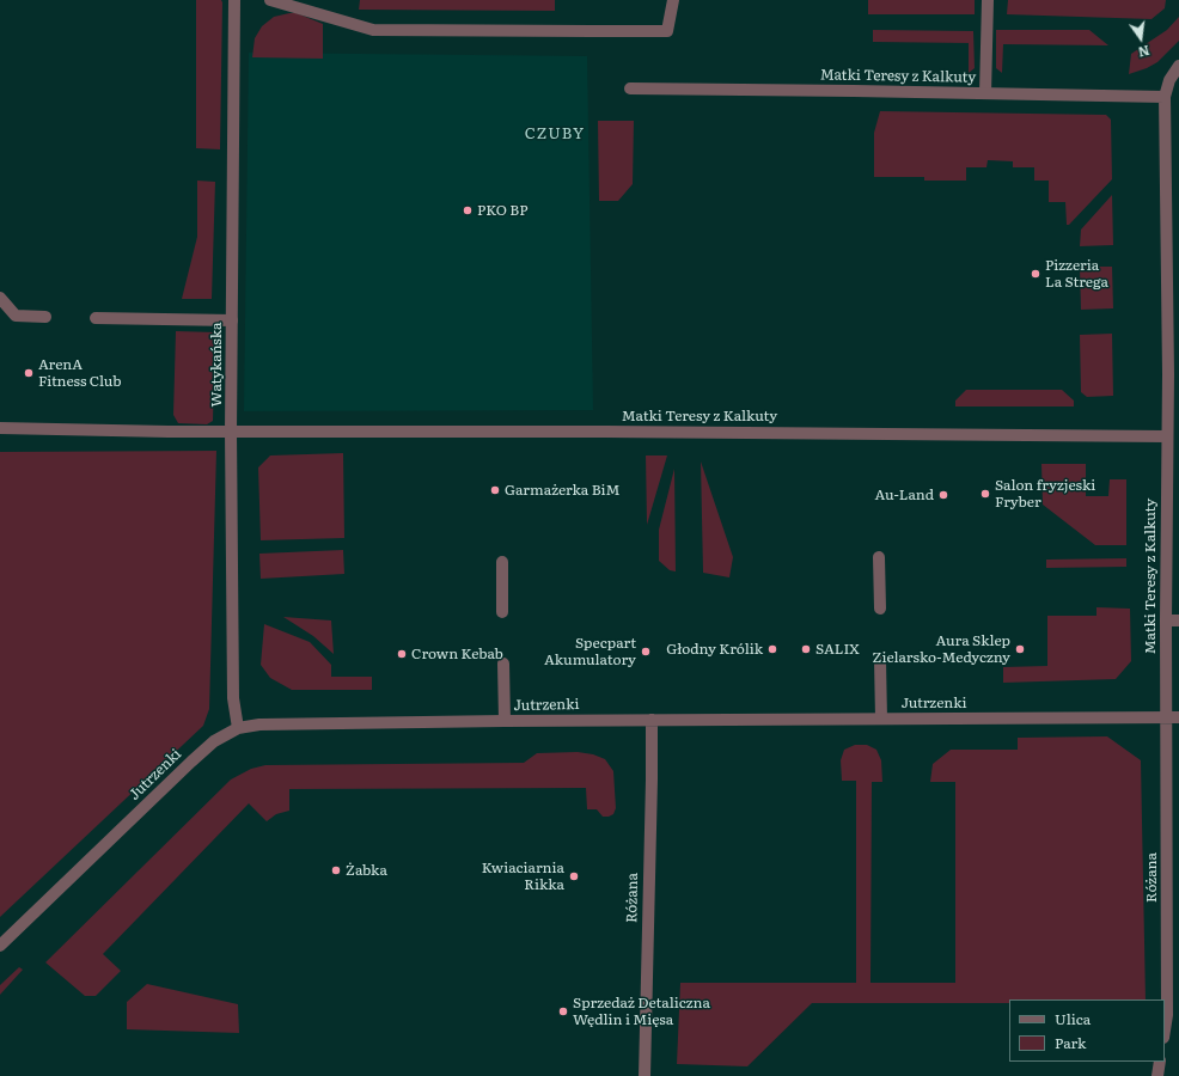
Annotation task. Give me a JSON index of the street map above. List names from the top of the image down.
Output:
{
  "streets": {
    "street": [
      "Matki Teresy z Kalkuty",
      "Watykańska",
      "Jutrzenki",
      "Różana"
    ]
  },
  "crossings": [
    ["Matki Teresy z Kalkuty", "Watykańska"],
    ["Matki Teresy z Kalkuty", "Jutrzenki"],
    ["Matki Teresy z Kalkuty", "Różana"],
    ["Watykańska", "Jutrzenki"],
    ["Jutrzenki", "Różana"]
  ],
  "districts": ["CZUBY"],
  "places": [
    "PKO BP",
    "Pizzeria La Strega",
    "ArenA Fitness Club",
    "Garmażerka BiM",
    "Salon fryzjeski Fryber",
    "Au-Land",
    "Głodny Królik",
    "SALIX",
    "Aura Sklep Zielarsko-Medyczny",
    "Specpart Akumulatory",
    "Crown Kebab",
    "Żabka",
    "Kwiaciarnia Rikka",
    "Sprzedaż Detaliczna Wędlin i Mięsa"
  ],
  "legend": ["Ulica", "Park"],
  "north": "bottom"
}
